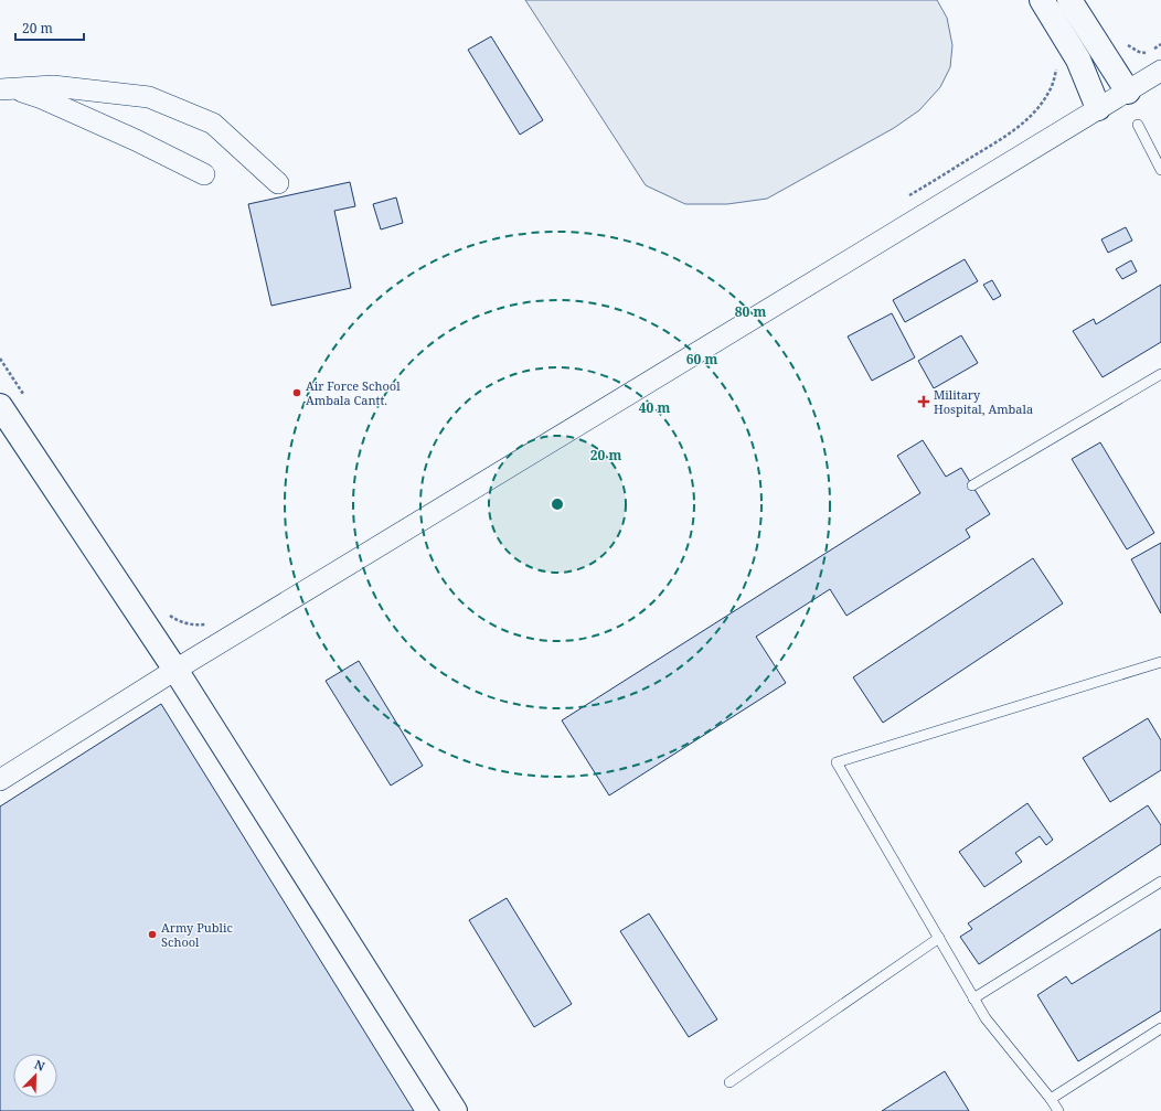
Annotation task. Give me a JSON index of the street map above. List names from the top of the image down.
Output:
{
  "places": {
    "other": ["Air Force School Ambala Cantt.", "Army Public School"],
    "health": ["Military Hospital, Ambala"]
  },
  "scale_bar": "20 m",
  "north": "top right",
  "rings": [
    "80 m",
    "60 m",
    "40 m",
    "20 m"
  ]
}
